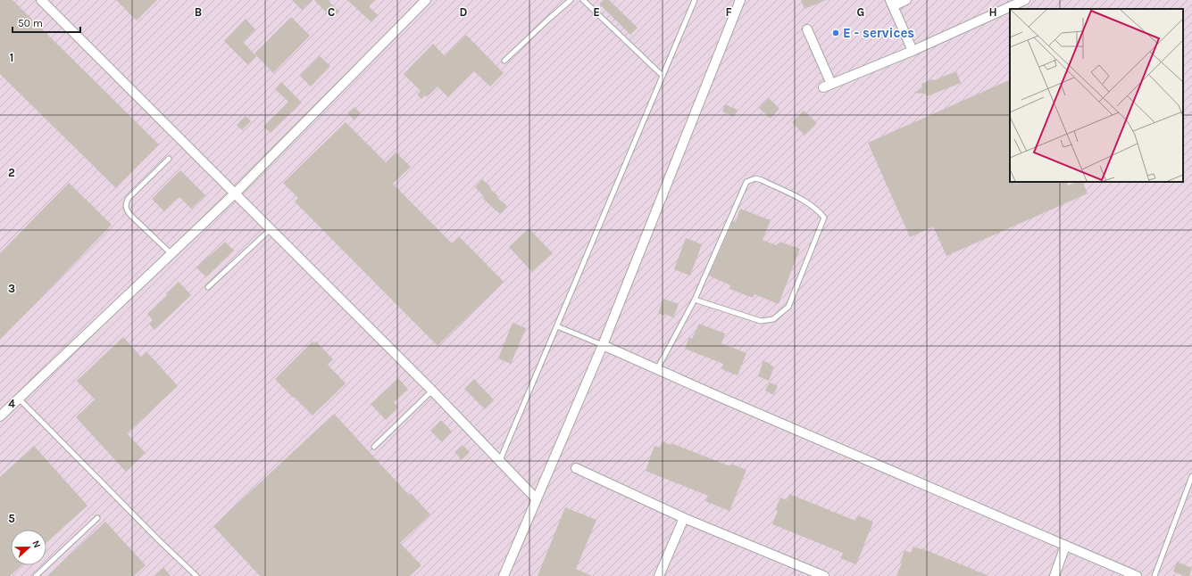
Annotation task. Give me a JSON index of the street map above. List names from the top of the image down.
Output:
{
  "places": ["E - services"],
  "scale_bar": "50 m",
  "north": "right",
  "grid": {
    "columns": [
      "B",
      "C",
      "D",
      "E",
      "F",
      "G",
      "H"
    ],
    "rows": [
      "1",
      "2",
      "3",
      "4",
      "5"
    ]
  }
}
